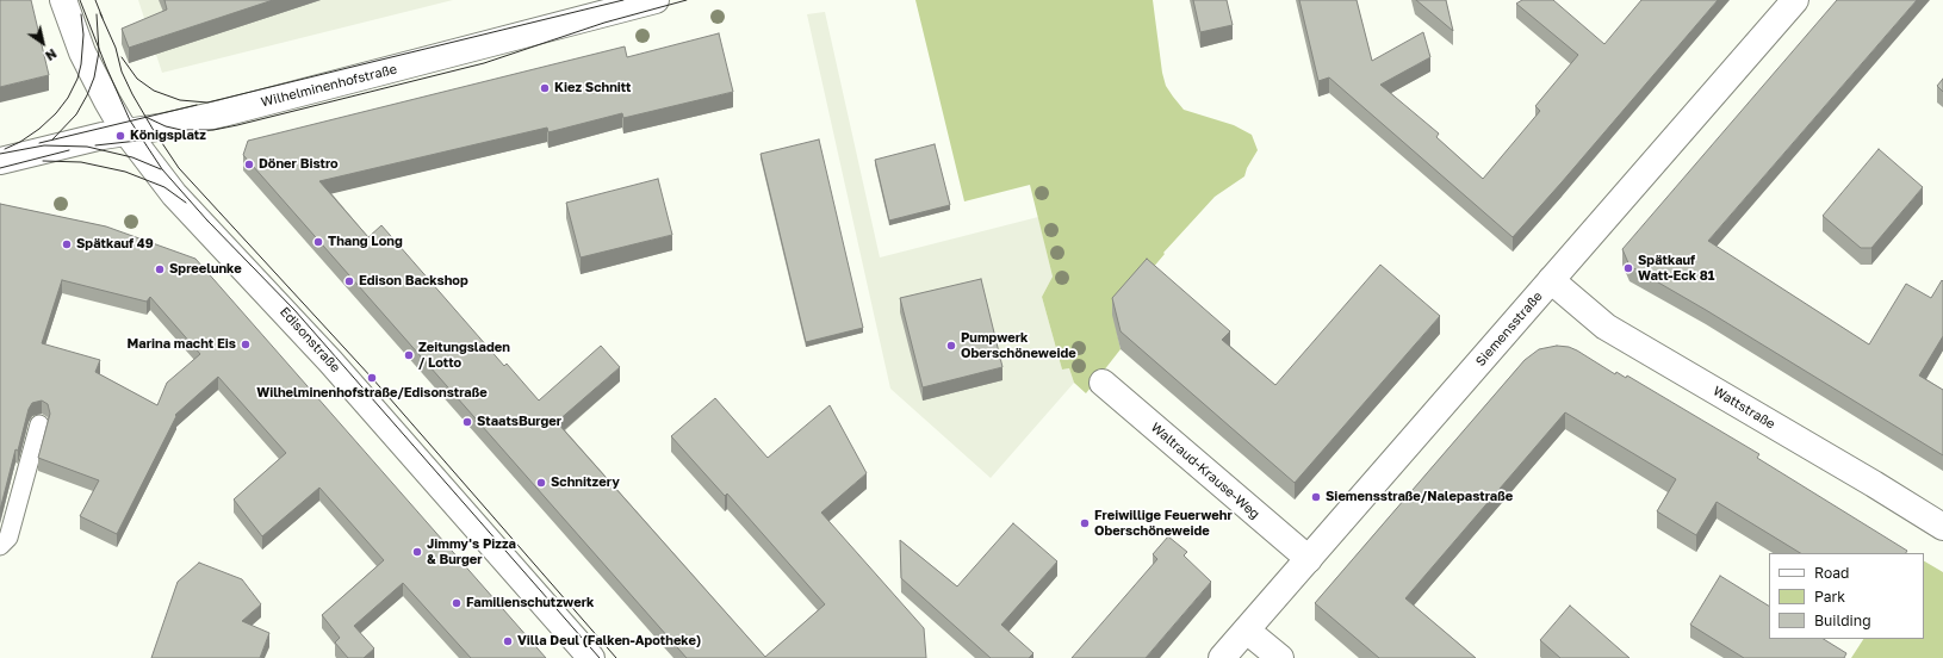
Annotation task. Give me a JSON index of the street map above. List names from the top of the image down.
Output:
{
  "streets": {
    "main road": [
      "Wilhelminenhofstraße",
      "Siemensstraße",
      "Edisonstraße",
      "Wattstraße",
      "Waltraud-Krause-Weg"
    ]
  },
  "crossings": [
    ["Wilhelminenhofstraße", "Edisonstraße"],
    ["Siemensstraße", "Wattstraße"],
    ["Siemensstraße", "Waltraud-Krause-Weg"]
  ],
  "places": [
    "Kiez Schnitt",
    "Königsplatz",
    "Döner Bistro",
    "Thang Long",
    "Spätkauf 49",
    "Spätkauf Watt-Eck 81",
    "Spreelunke",
    "Edison Backshop",
    "Marina macht Eis",
    "Pumpwerk Oberschöneweide",
    "Zeitungsladen / Lotto",
    "Wilhelminenhofstraße/Edisonstraße",
    "StaatsBurger",
    "Schnitzery",
    "Siemensstraße/Nalepastraße",
    "Freiwillige Feuerwehr Oberschöneweide",
    "Jimmy's Pizza & Burger",
    "Familienschutzwerk",
    "Villa Deul (Falken-Apotheke)"
  ],
  "legend": ["Road", "Park", "Building"],
  "north": "bottom right"
}
